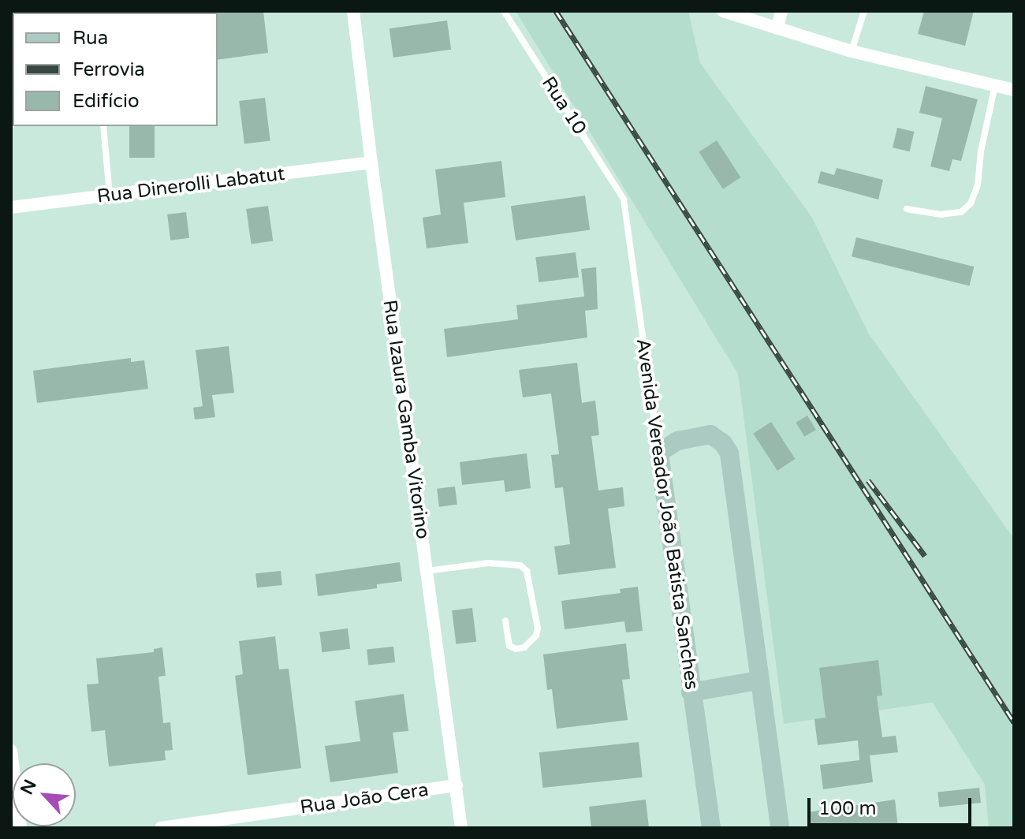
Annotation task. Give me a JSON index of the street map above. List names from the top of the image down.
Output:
{
  "streets": {
    "street": [
      "Rua Dinerolli Labatut",
      "Rua Izaura Gamba Vitorino",
      "Avenida Vereador João Batista Sanches",
      "Rua João Cera"
    ],
    "lane": ["Rua 10"]
  },
  "crossings": [
    ["Rua 10", "Avenida Vereador João Batista Sanches"],
    ["Rua Dinerolli Labatut", "Rua Izaura Gamba Vitorino"],
    ["Rua Izaura Gamba Vitorino", "Rua João Cera"]
  ],
  "legend": ["Rua", "Ferrovia", "Edifício"],
  "scale_bar": "100 m",
  "north": "top left"
}
